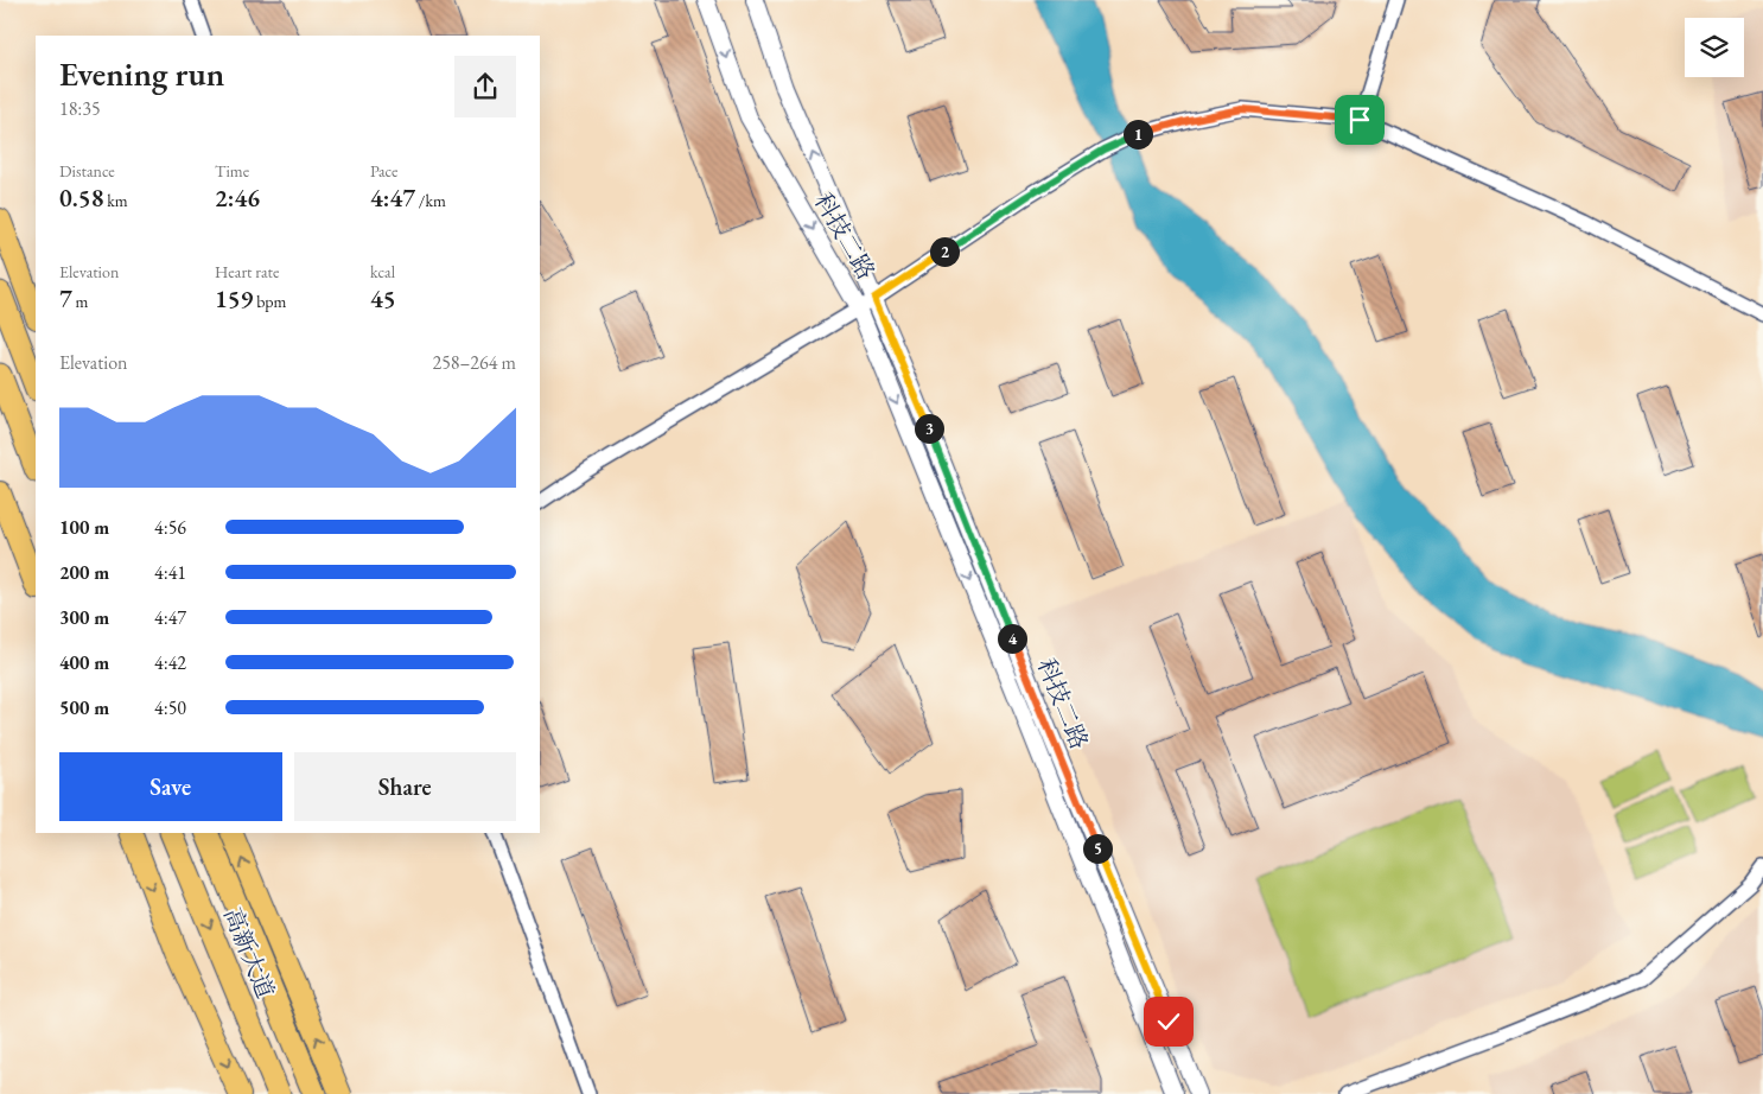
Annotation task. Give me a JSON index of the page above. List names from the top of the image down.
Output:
{
  "streets": {
    "highway": ["高新大道"],
    "street": ["科技二路"]
  },
  "page": {
    "heading": ["Evening run", "18:35"],
    "pins": [
      "1",
      "2",
      "3",
      "4",
      "5"
    ],
    "stats": [
      ["Distance", "0.58 km"],
      ["Time", "2:46"],
      ["Pace", "4:47 /km"],
      ["Elevation", "7 m"],
      ["Heart rate", "159 bpm"],
      ["kcal", "45"]
    ],
    "chart": ["Elevation", "258–264 m"],
    "list": [
      {
        "name": "100 m",
        "note": "4:56"
      },
      {
        "name": "200 m",
        "note": "4:41"
      },
      {
        "name": "300 m",
        "note": "4:47"
      },
      {
        "name": "400 m",
        "note": "4:42"
      },
      {
        "name": "500 m",
        "note": "4:50"
      }
    ],
    "buttons": ["Save", "Share"]
  }
}
